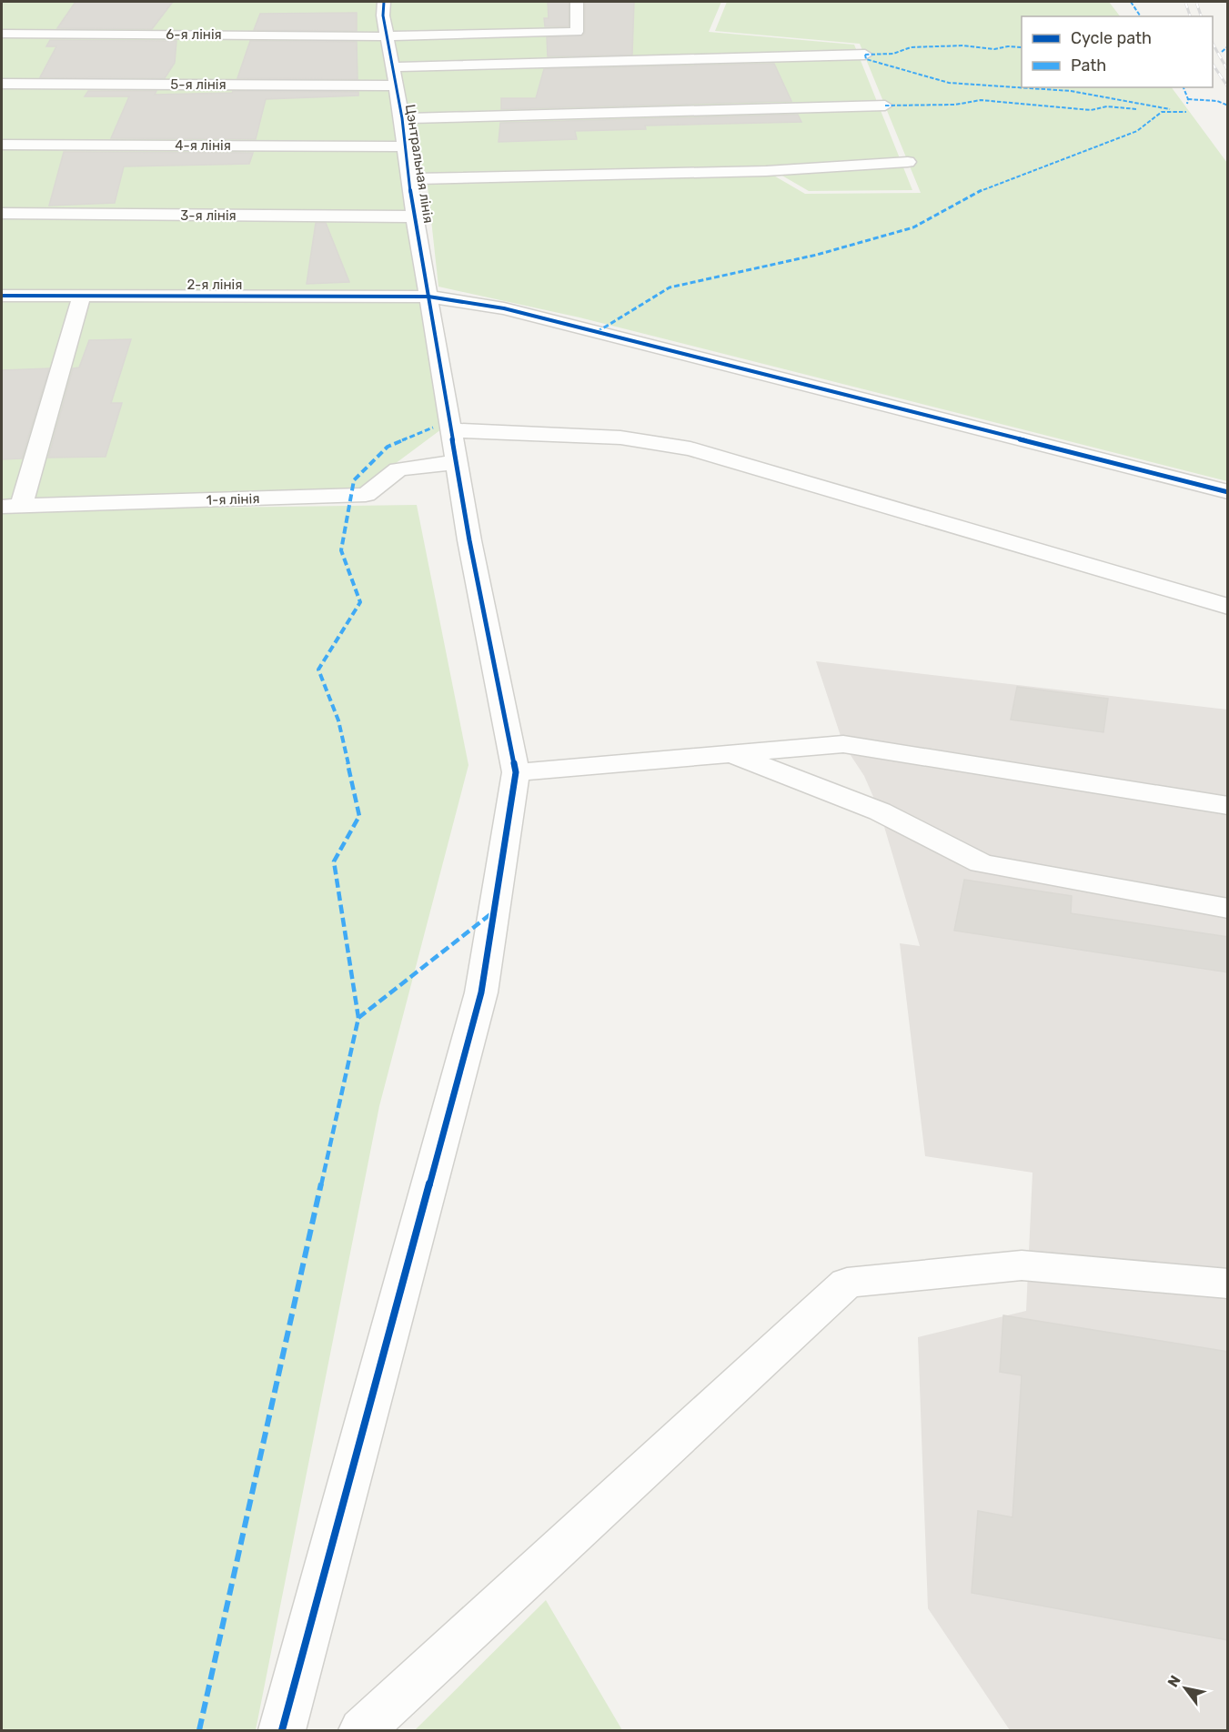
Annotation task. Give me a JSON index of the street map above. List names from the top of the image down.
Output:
{
  "streets": {
    "street": [
      "6-я лінія",
      "5-я лінія",
      "4-я лінія",
      "Цэнтральная лінія",
      "3-я лінія",
      "2-я лінія",
      "1-я лінія"
    ]
  },
  "crossings": [
    ["6-я лінія", "Цэнтральная лінія"],
    ["5-я лінія", "Цэнтральная лінія"],
    ["4-я лінія", "Цэнтральная лінія"],
    ["Цэнтральная лінія", "3-я лінія"],
    ["Цэнтральная лінія", "2-я лінія"],
    ["Цэнтральная лінія", "1-я лінія"]
  ],
  "legend": ["Cycle path", "Path"],
  "north": "top left"
}
